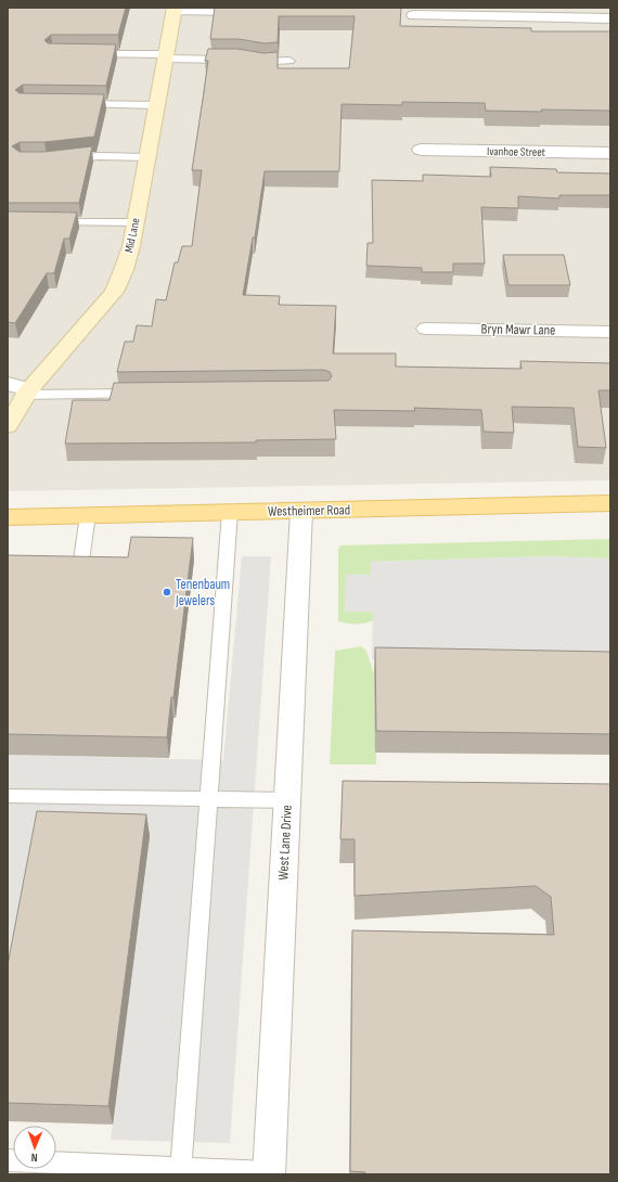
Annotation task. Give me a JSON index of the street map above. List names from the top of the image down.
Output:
{
  "streets": {
    "main road": ["Westheimer Road"],
    "street": [
      "Ivanhoe Street",
      "Mid Lane",
      "Bryn Mawr Lane",
      "West Lane Drive"
    ]
  },
  "crossings": [
    ["Westheimer Road", "West Lane Drive"]
  ],
  "places": ["Tenenbaum Jewelers"],
  "north": "bottom"
}
